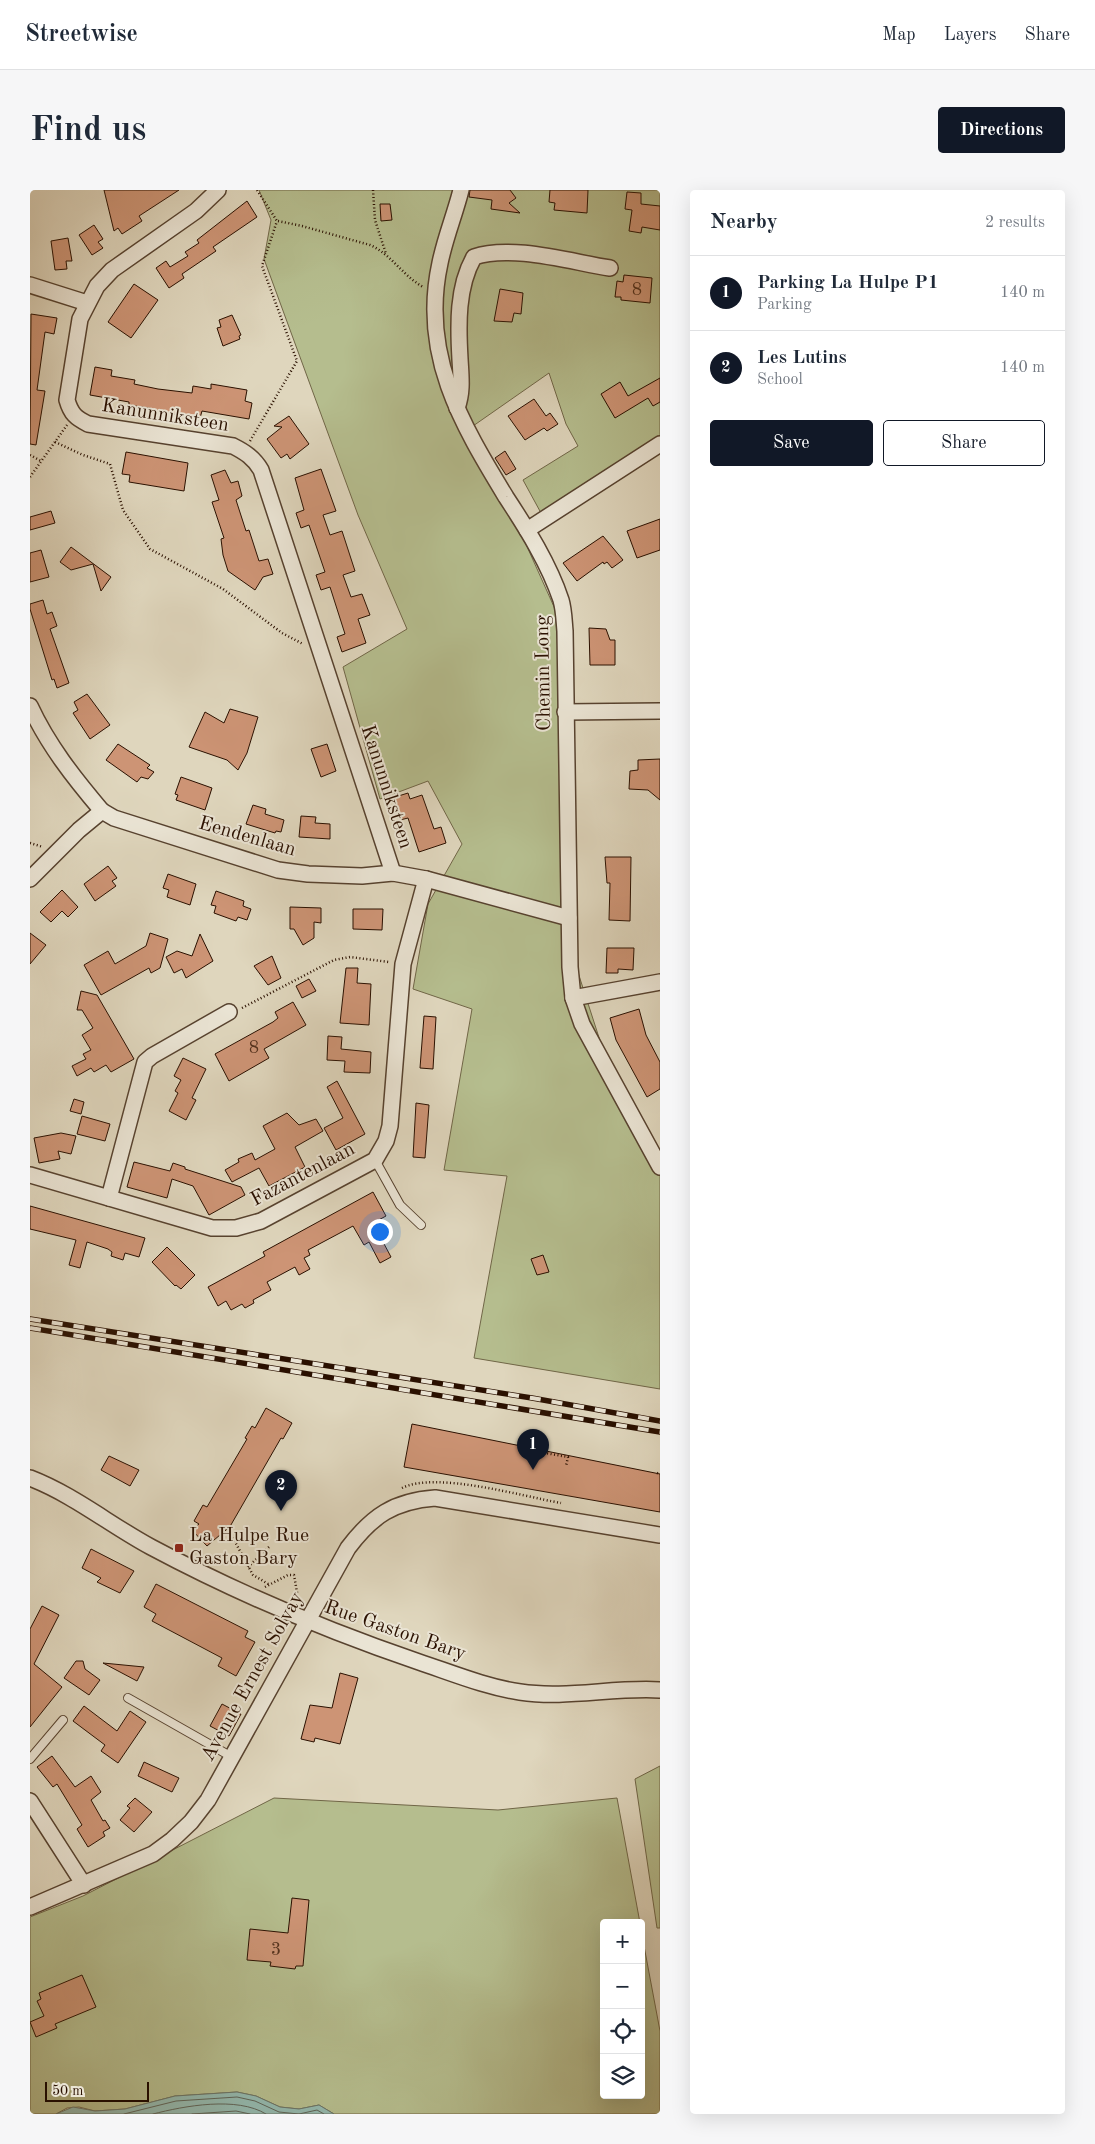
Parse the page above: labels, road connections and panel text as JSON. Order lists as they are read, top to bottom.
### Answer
{
  "streets": {
    "street": [
      "Kanunniksteen",
      "Chemin Long",
      "Eendenlaan",
      "Fazantenlaan",
      "Rue Gaston Bary",
      "Avenue Ernest Solvay"
    ]
  },
  "crossings": [
    ["Kanunniksteen", "Eendenlaan"],
    ["Chemin Long", "Eendenlaan"],
    ["Eendenlaan", "Fazantenlaan"],
    ["Rue Gaston Bary", "Avenue Ernest Solvay"]
  ],
  "places": {
    "transit": ["La Hulpe Rue Gaston Bary"]
  },
  "house_numbers": ["8", "8", "3"],
  "scale_bar": "50 m",
  "page": {
    "header": "Streetwise",
    "nav": ["Map", "Layers", "Share"],
    "buttons": [
      "Directions",
      ["Save", "Share"]
    ],
    "title": "Find us",
    "heading": ["Nearby", "2 results"],
    "list": [
      {
        "mark": "1",
        "name": "Parking La Hulpe P1",
        "note": "Parking",
        "value": "140 m"
      },
      {
        "mark": "2",
        "name": "Les Lutins",
        "note": "School",
        "value": "140 m"
      }
    ],
    "pins": ["1", "2"],
    "map_buttons": ["+", "−"],
    "scale": "50 m"
  }
}
